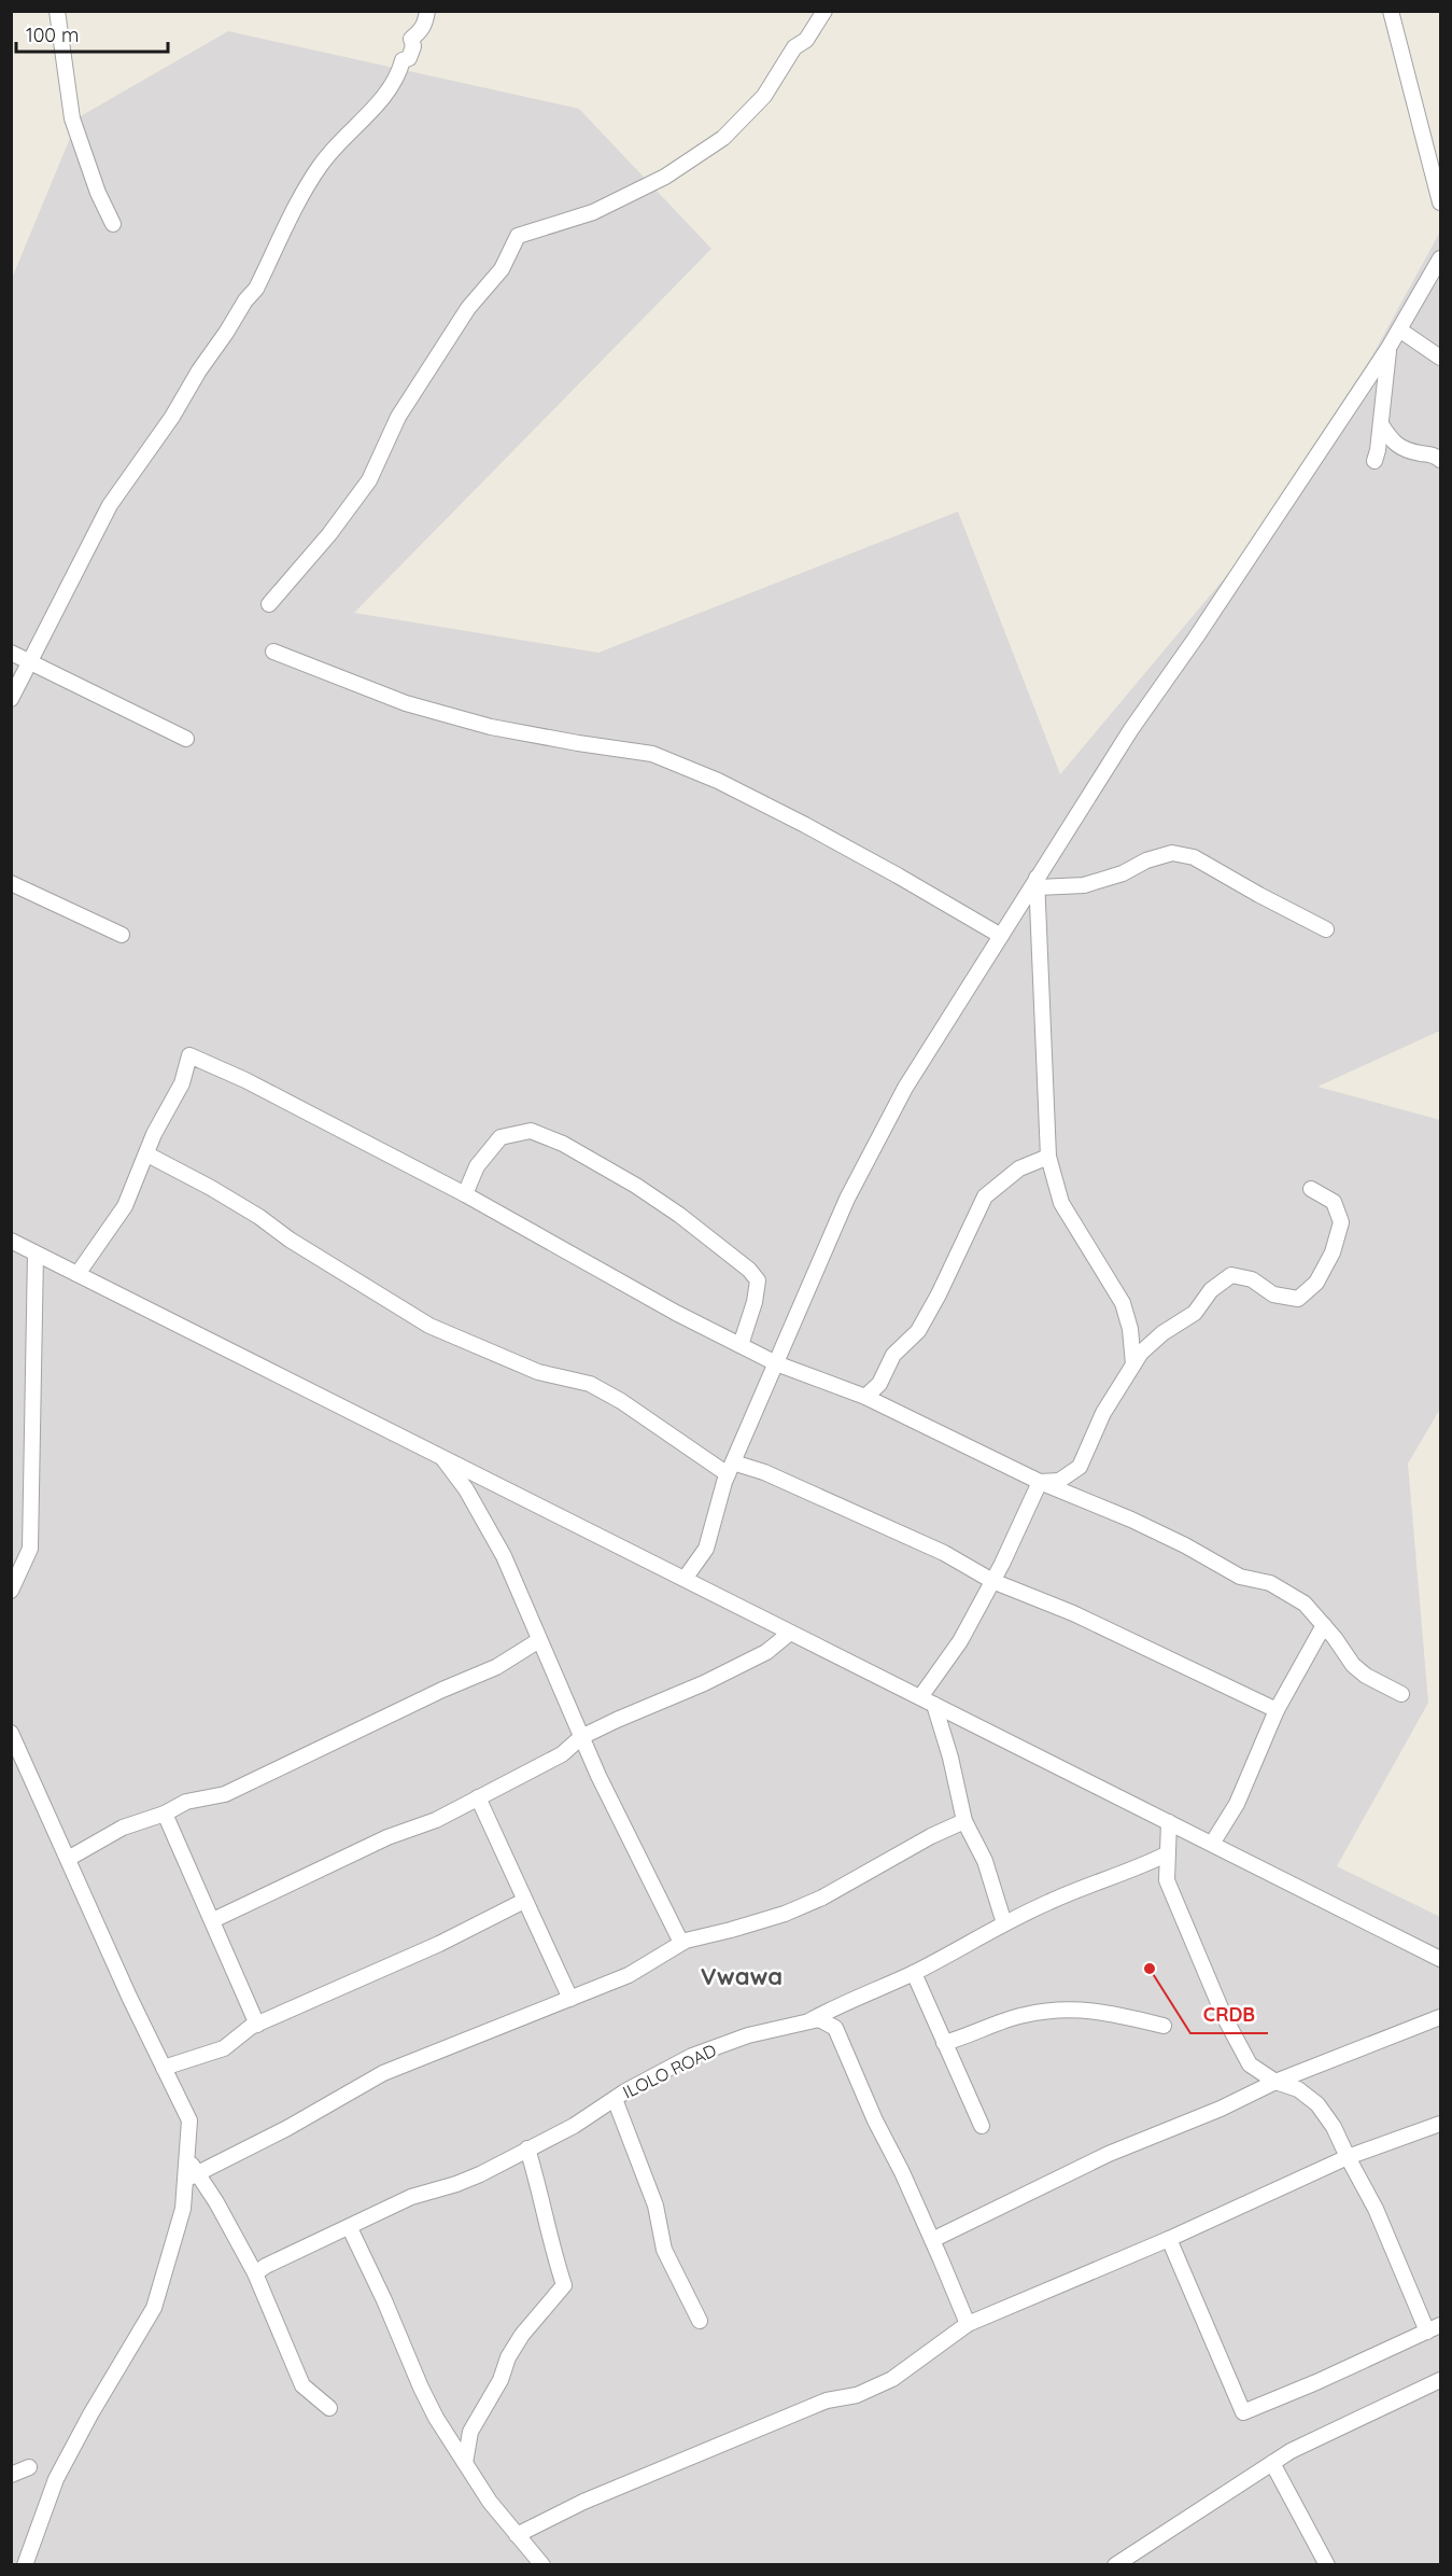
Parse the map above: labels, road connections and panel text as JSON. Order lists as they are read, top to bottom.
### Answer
{
  "streets": {
    "street": ["ILOLO ROAD"]
  },
  "districts": ["Vwawa"],
  "places": ["CRDB"],
  "scale_bar": "100 m"
}
